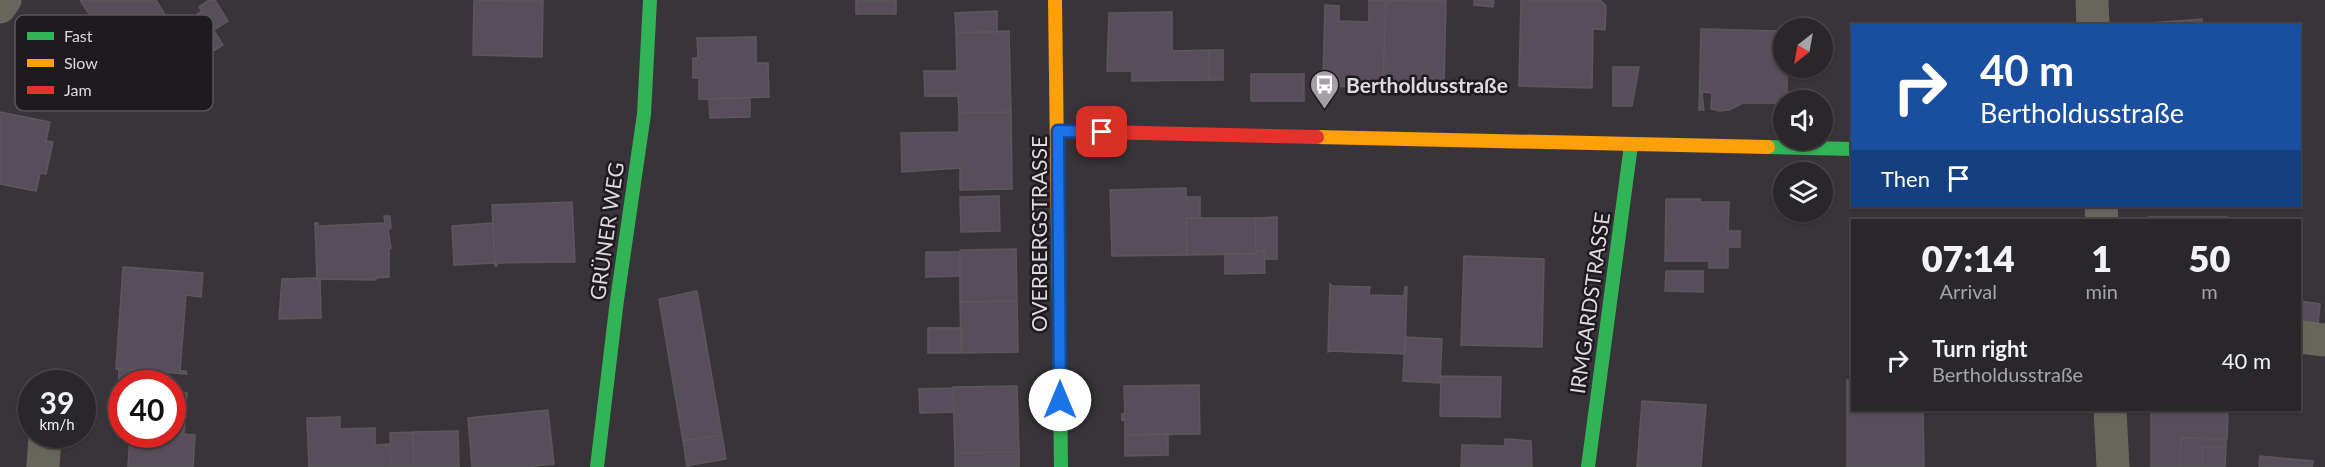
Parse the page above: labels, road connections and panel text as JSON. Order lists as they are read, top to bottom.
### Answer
{
  "streets": {
    "street": ["GRÜNER WEG", "OVERBERGSTRASSE", "IRMGARDSTRASSE"]
  },
  "places": {
    "bus stop": ["Bertholdusstraße"]
  },
  "legend": ["Fast", "Slow", "Jam"],
  "north": "bottom left",
  "page": {
    "turn": ["40 m", "Bertholdusstraße"],
    "then": "Then",
    "eta": [
      "07:14",
      "Arrival",
      "1",
      "min",
      "50",
      "m"
    ],
    "list": [
      {
        "name": "Turn right",
        "note": "Bertholdusstraße",
        "value": "40 m"
      }
    ],
    "speed": "39 km/h",
    "limit": "40"
  }
}
